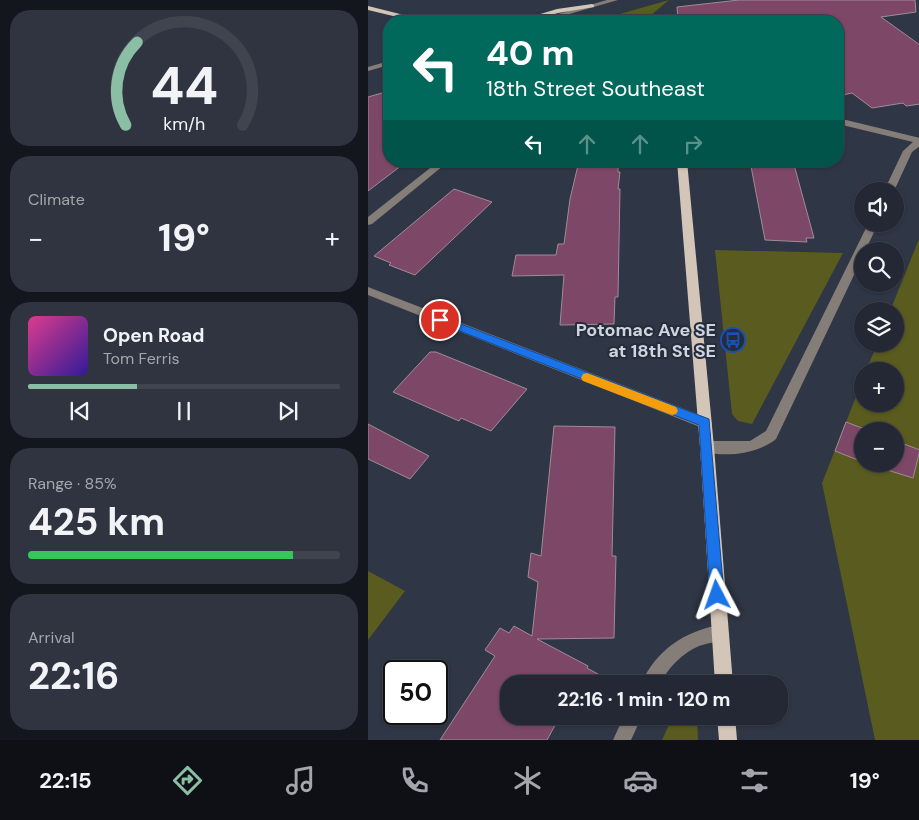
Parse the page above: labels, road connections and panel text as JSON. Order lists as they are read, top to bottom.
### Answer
{
  "places": {
    "bus stop": ["Potomac Ave SE at 18th St SE"]
  },
  "page": {
    "turn": ["40 m", "18th Street Southeast"],
    "tile": [
      "Climate",
      ["Range · 85%", "425 km"],
      ["Arrival", "22:16"]
    ],
    "map_buttons": ["+", "−"],
    "heat": ["−", "19°", "+"],
    "song": ["Open Road", "Tom Ferris"],
    "limit": "50",
    "trip": "22:16 · 1 min · 120 m",
    "tabs": ["22:15", "19°"],
    "gauge": ["44", "km/h"]
  }
}
